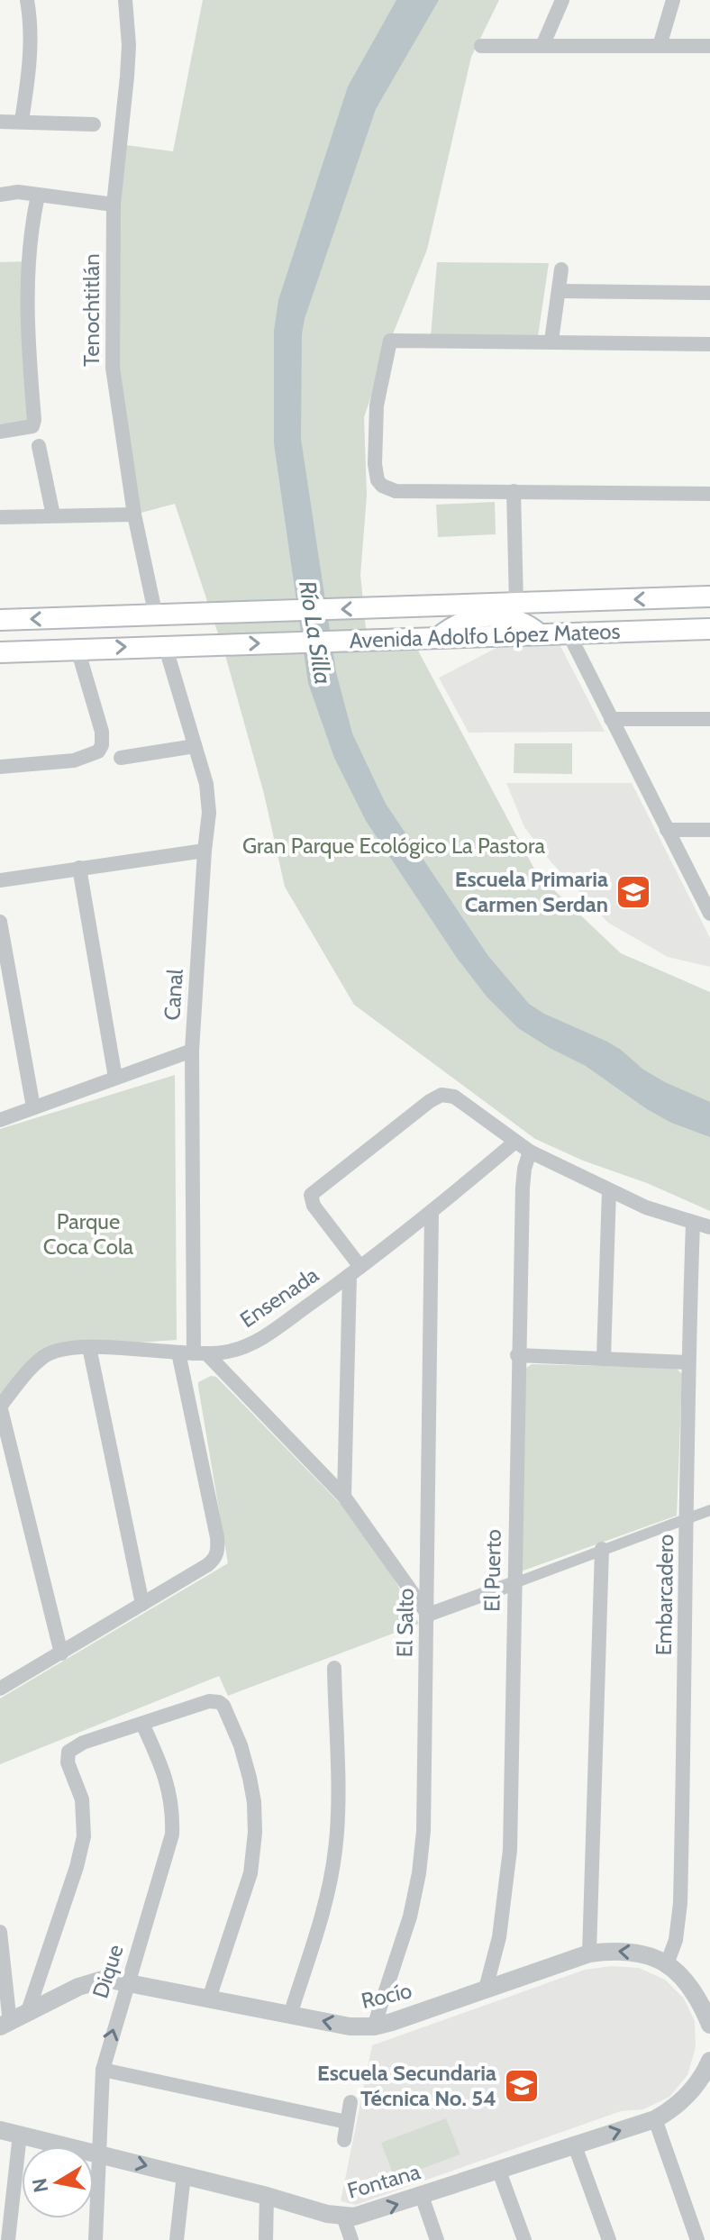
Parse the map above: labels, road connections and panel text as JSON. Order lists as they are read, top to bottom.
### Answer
{
  "streets": {
    "main road": ["Avenida Adolfo López Mateos"],
    "street": [
      "Tenochtitlán",
      "Canal",
      "Ensenada",
      "El Puerto",
      "Embarcadero",
      "El Salto",
      "Dique",
      "Rocío",
      "Fontana"
    ]
  },
  "crossings": [
    ["Tenochtitlán", "Avenida Adolfo López Mateos"],
    ["Avenida Adolfo López Mateos", "Canal"],
    ["Canal", "Ensenada"],
    ["Ensenada", "El Salto"],
    ["El Puerto", "Rocío"],
    ["Embarcadero", "Rocío"],
    ["El Salto", "Rocío"],
    ["Dique", "Rocío"],
    ["Dique", "Fontana"]
  ],
  "water": ["Río La Silla"],
  "parks": ["Gran Parque Ecológico La Pastora", "Parque Coca Cola"],
  "places": {
    "school or university": ["Escuela Primaria Carmen Serdan", "Escuela Secundaria Técnica No. 54"]
  },
  "north": "left"
}
